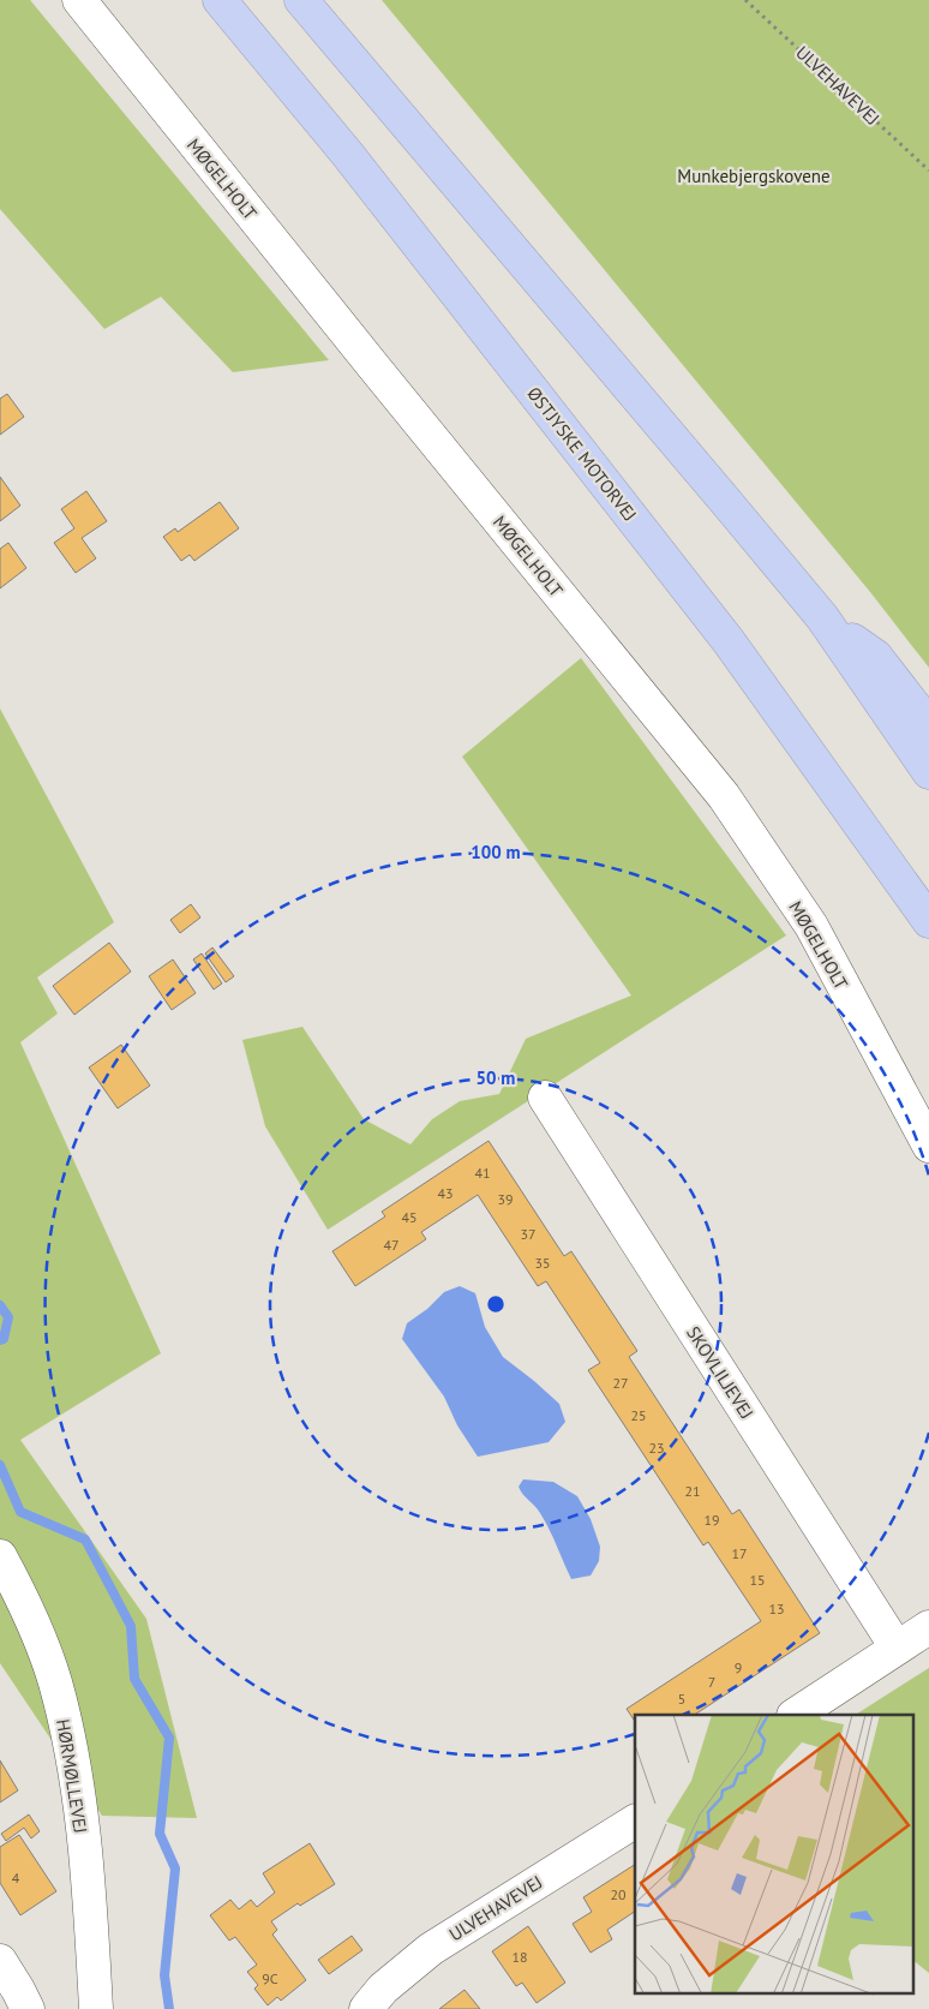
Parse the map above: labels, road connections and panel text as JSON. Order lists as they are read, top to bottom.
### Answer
{
  "streets": {
    "highway": ["ØSTJYSKE MOTORVEJ"],
    "street": [
      "ULVEHAVEVEJ",
      "MØGELHOLT",
      "SKOVLILJEVEJ",
      "HØRMØLLEVEJ"
    ]
  },
  "parks": ["Munkebjergskovene"],
  "house_numbers": [
    "41",
    "43",
    "39",
    "45",
    "37",
    "47",
    "35",
    "27",
    "25",
    "23",
    "21",
    "19",
    "17",
    "15",
    "13",
    "9",
    "7",
    "5",
    "4",
    "20",
    "18",
    "9C"
  ],
  "rings": ["100 m", "50 m"]
}
